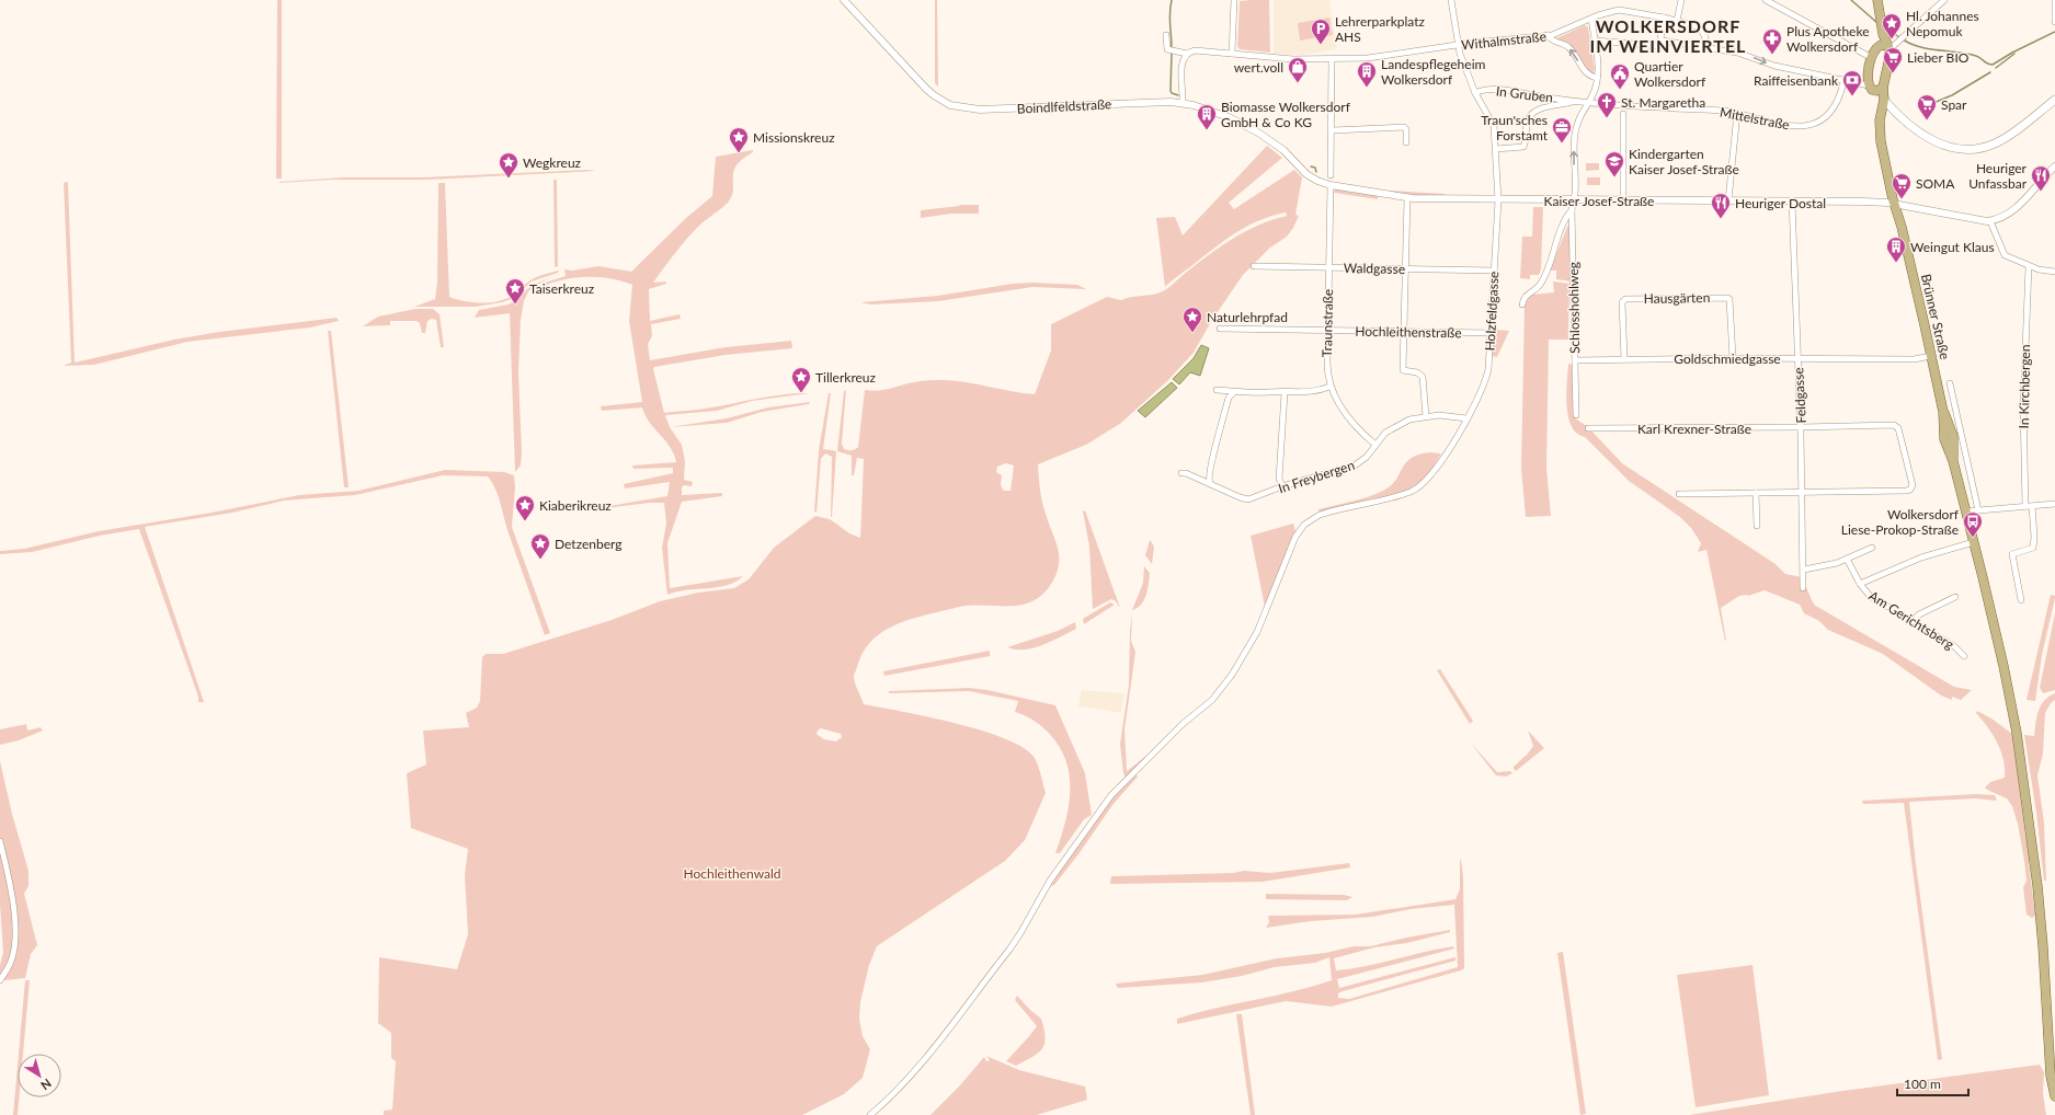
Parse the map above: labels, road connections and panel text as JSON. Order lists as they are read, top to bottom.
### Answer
{
  "streets": {
    "main road": ["Brünner Straße"],
    "street": [
      "Withalmstraße",
      "In Gruben",
      "Boindlfeldstraße",
      "Mittelstraße",
      "Kaiser Josef-Straße",
      "Waldgasse",
      "Hausgärten",
      "Schlosshohlweg",
      "Holzfeldgasse",
      "Traunstraße",
      "Hochleithenstraße",
      "Goldschmiedgasse",
      "In Kirchbergen",
      "Feldgasse",
      "Karl Krexner-Straße",
      "In Freybergen",
      "Am Gerichtsberg"
    ]
  },
  "crossings": [
    ["Withalmstraße", "Schlosshohlweg"],
    ["Withalmstraße", "Holzfeldgasse"],
    ["In Gruben", "Mittelstraße"],
    ["In Gruben", "Holzfeldgasse"],
    ["Boindlfeldstraße", "Kaiser Josef-Straße"],
    ["Mittelstraße", "Schlosshohlweg"],
    ["Kaiser Josef-Straße", "Schlosshohlweg"],
    ["Kaiser Josef-Straße", "Holzfeldgasse"],
    ["Kaiser Josef-Straße", "Brünner Straße"],
    ["Kaiser Josef-Straße", "Traunstraße"],
    ["Kaiser Josef-Straße", "Feldgasse"],
    ["Waldgasse", "Holzfeldgasse"],
    ["Waldgasse", "Traunstraße"],
    ["Hausgärten", "Goldschmiedgasse"],
    ["Schlosshohlweg", "Goldschmiedgasse"],
    ["Holzfeldgasse", "Hochleithenstraße"],
    ["Holzfeldgasse", "In Freybergen"],
    ["Brünner Straße", "Goldschmiedgasse"],
    ["Traunstraße", "Hochleithenstraße"],
    ["Traunstraße", "In Freybergen"],
    ["Goldschmiedgasse", "Feldgasse"],
    ["Feldgasse", "Karl Krexner-Straße"]
  ],
  "districts": ["WOLKERSDORF IM WEINVIERTEL"],
  "parks": ["Hochleithenwald"],
  "places": {
    "place": [
      "Hl. Johannes Nepomuk",
      "Missionskreuz",
      "Wegkreuz",
      "Taiserkreuz",
      "Naturlehrpfad",
      "Tillerkreuz",
      "Kiaberikreuz",
      "Detzenberg"
    ],
    "parking": ["Lehrerparkplatz AHS"],
    "pharmacy": ["Plus Apotheke Wolkersdorf"],
    "supermarket": ["Lieber BIO", "Spar", "SOMA"],
    "shop": ["wert.voll"],
    "building": ["Landespflegeheim Wolkersdorf", "Biomasse Wolkersdorf GmbH & Co KG", "Weingut Klaus"],
    "public building": ["Quartier Wolkersdorf"],
    "bank": ["Raiffeisenbank"],
    "church": ["St. Margaretha"],
    "office": ["Traun'sches Forstamt"],
    "school or university": ["Kindergarten Kaiser Josef-Straße"],
    "restaurant": ["Heuriger Unfassbar", "Heuriger Dostal"],
    "bus stop": ["Wolkersdorf Liese-Prokop-Straße"]
  },
  "scale_bar": "100 m",
  "north": "bottom right"
}
